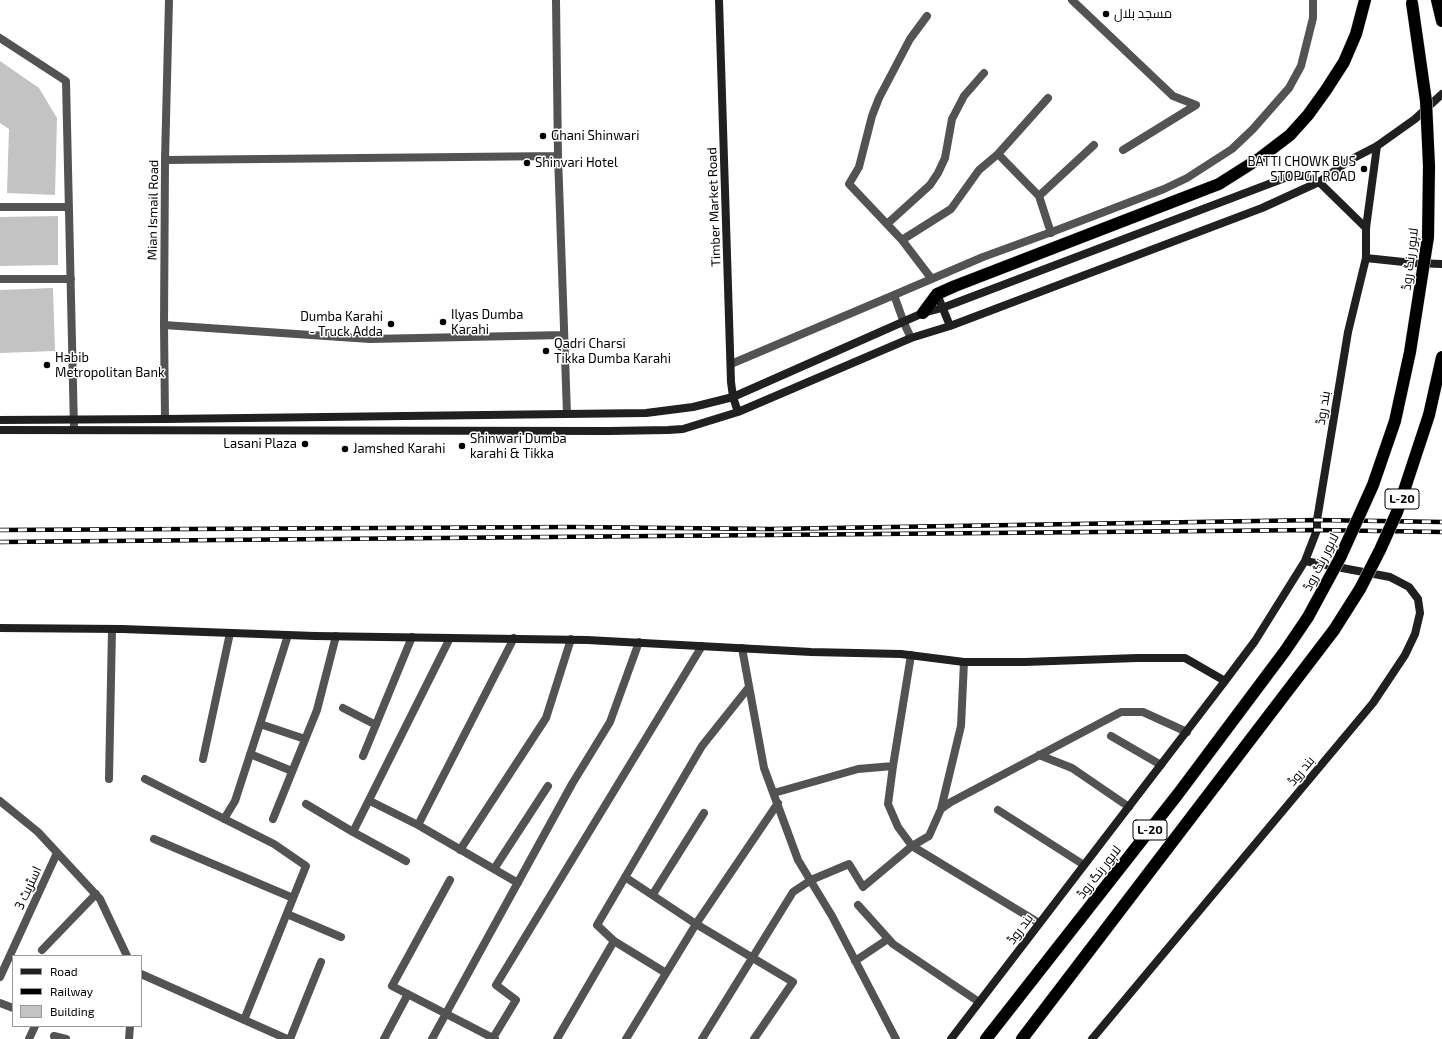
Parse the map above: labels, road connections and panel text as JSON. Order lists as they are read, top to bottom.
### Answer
{
  "streets": {
    "highway": ["لاہور رنگ روڈ", "L-20"],
    "main road": ["Timber Market Road", "بند روڈ"],
    "street": ["Mian Ismail Road", "اسٹریٹ 3"]
  },
  "places": [
    "مسجد بلال",
    "Ghani Shinwari",
    "Shinvari Hotel",
    "BATTI CHOWK BUS STOP GT ROAD",
    "Ilyas Dumba Karahi",
    "Dumba Karahi - Truck Adda",
    "Qadri Charsi Tikka Dumba Karahi",
    "Habib Metropolitan Bank",
    "Lasani Plaza",
    "Shinwari Dumba karahi & Tikka",
    "Jamshed Karahi"
  ],
  "legend": ["Road", "Railway", "Building"]
}
